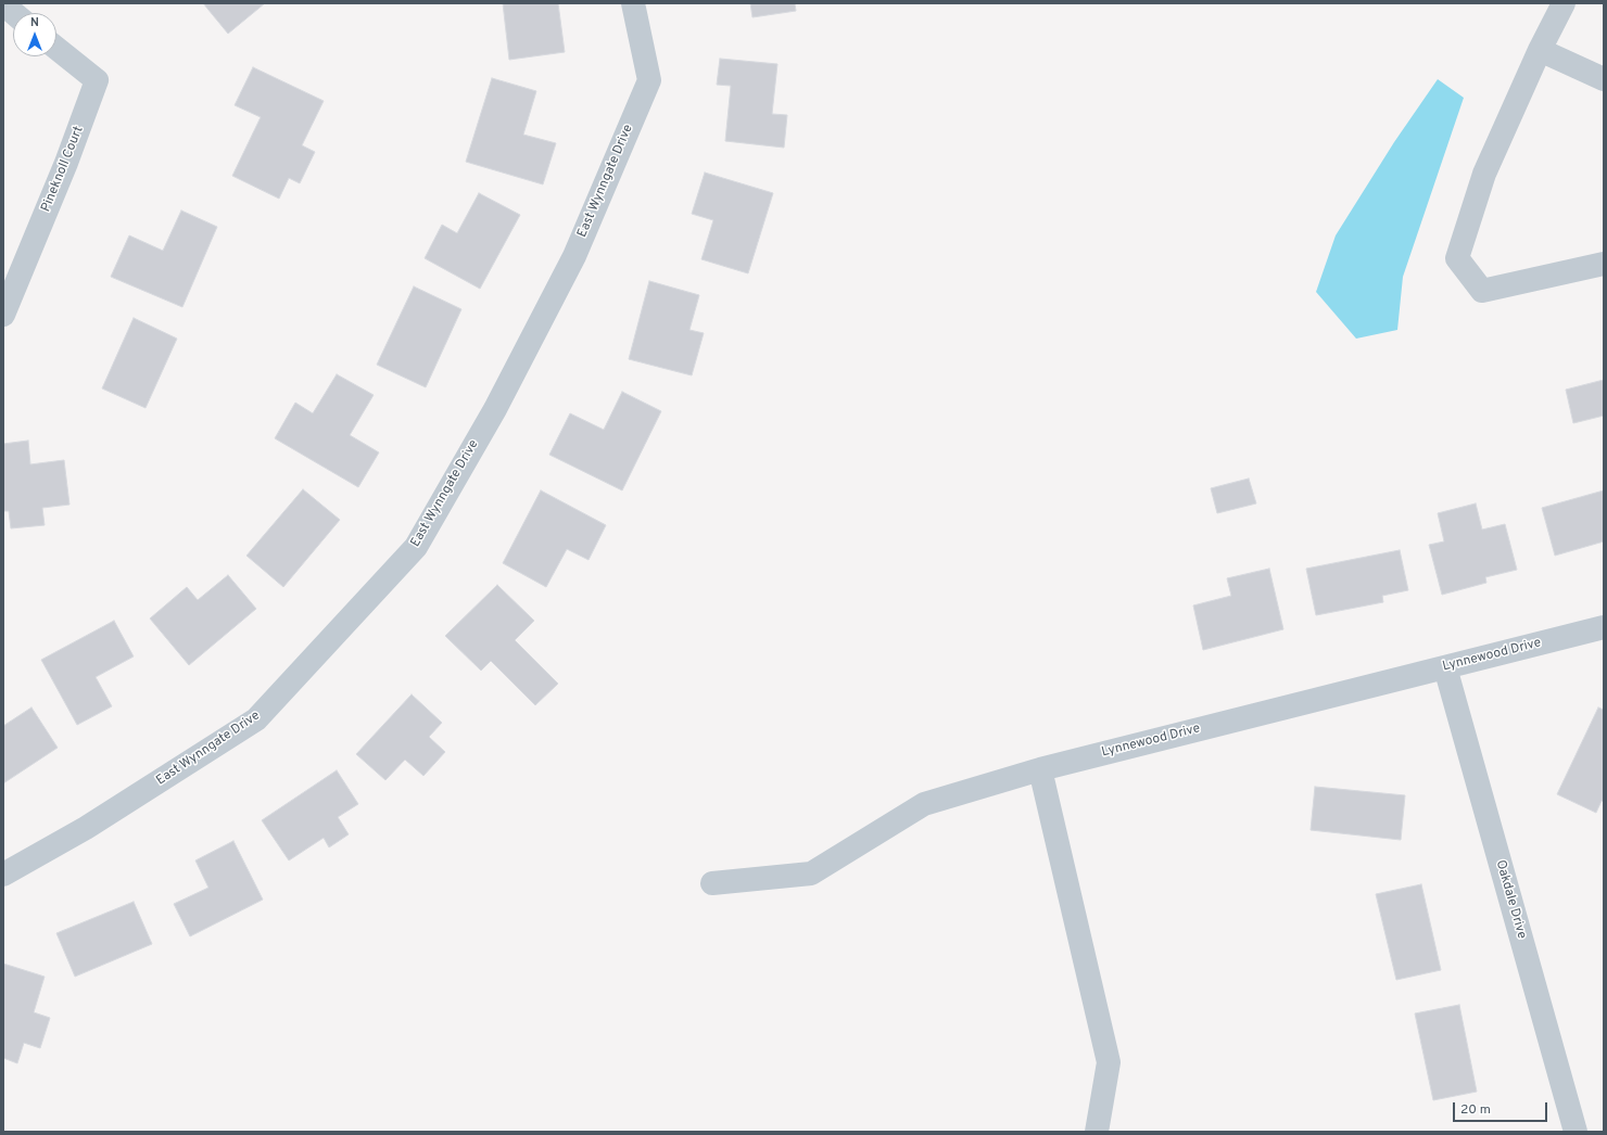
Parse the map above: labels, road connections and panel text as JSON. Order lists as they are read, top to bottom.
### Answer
{
  "streets": {
    "street": [
      "Pineknoll Court",
      "East Wynngate Drive",
      "Lynnewood Drive",
      "Oakdale Drive"
    ]
  },
  "crossings": [
    ["Lynnewood Drive", "Oakdale Drive"]
  ],
  "scale_bar": "20 m",
  "north": "top"
}
